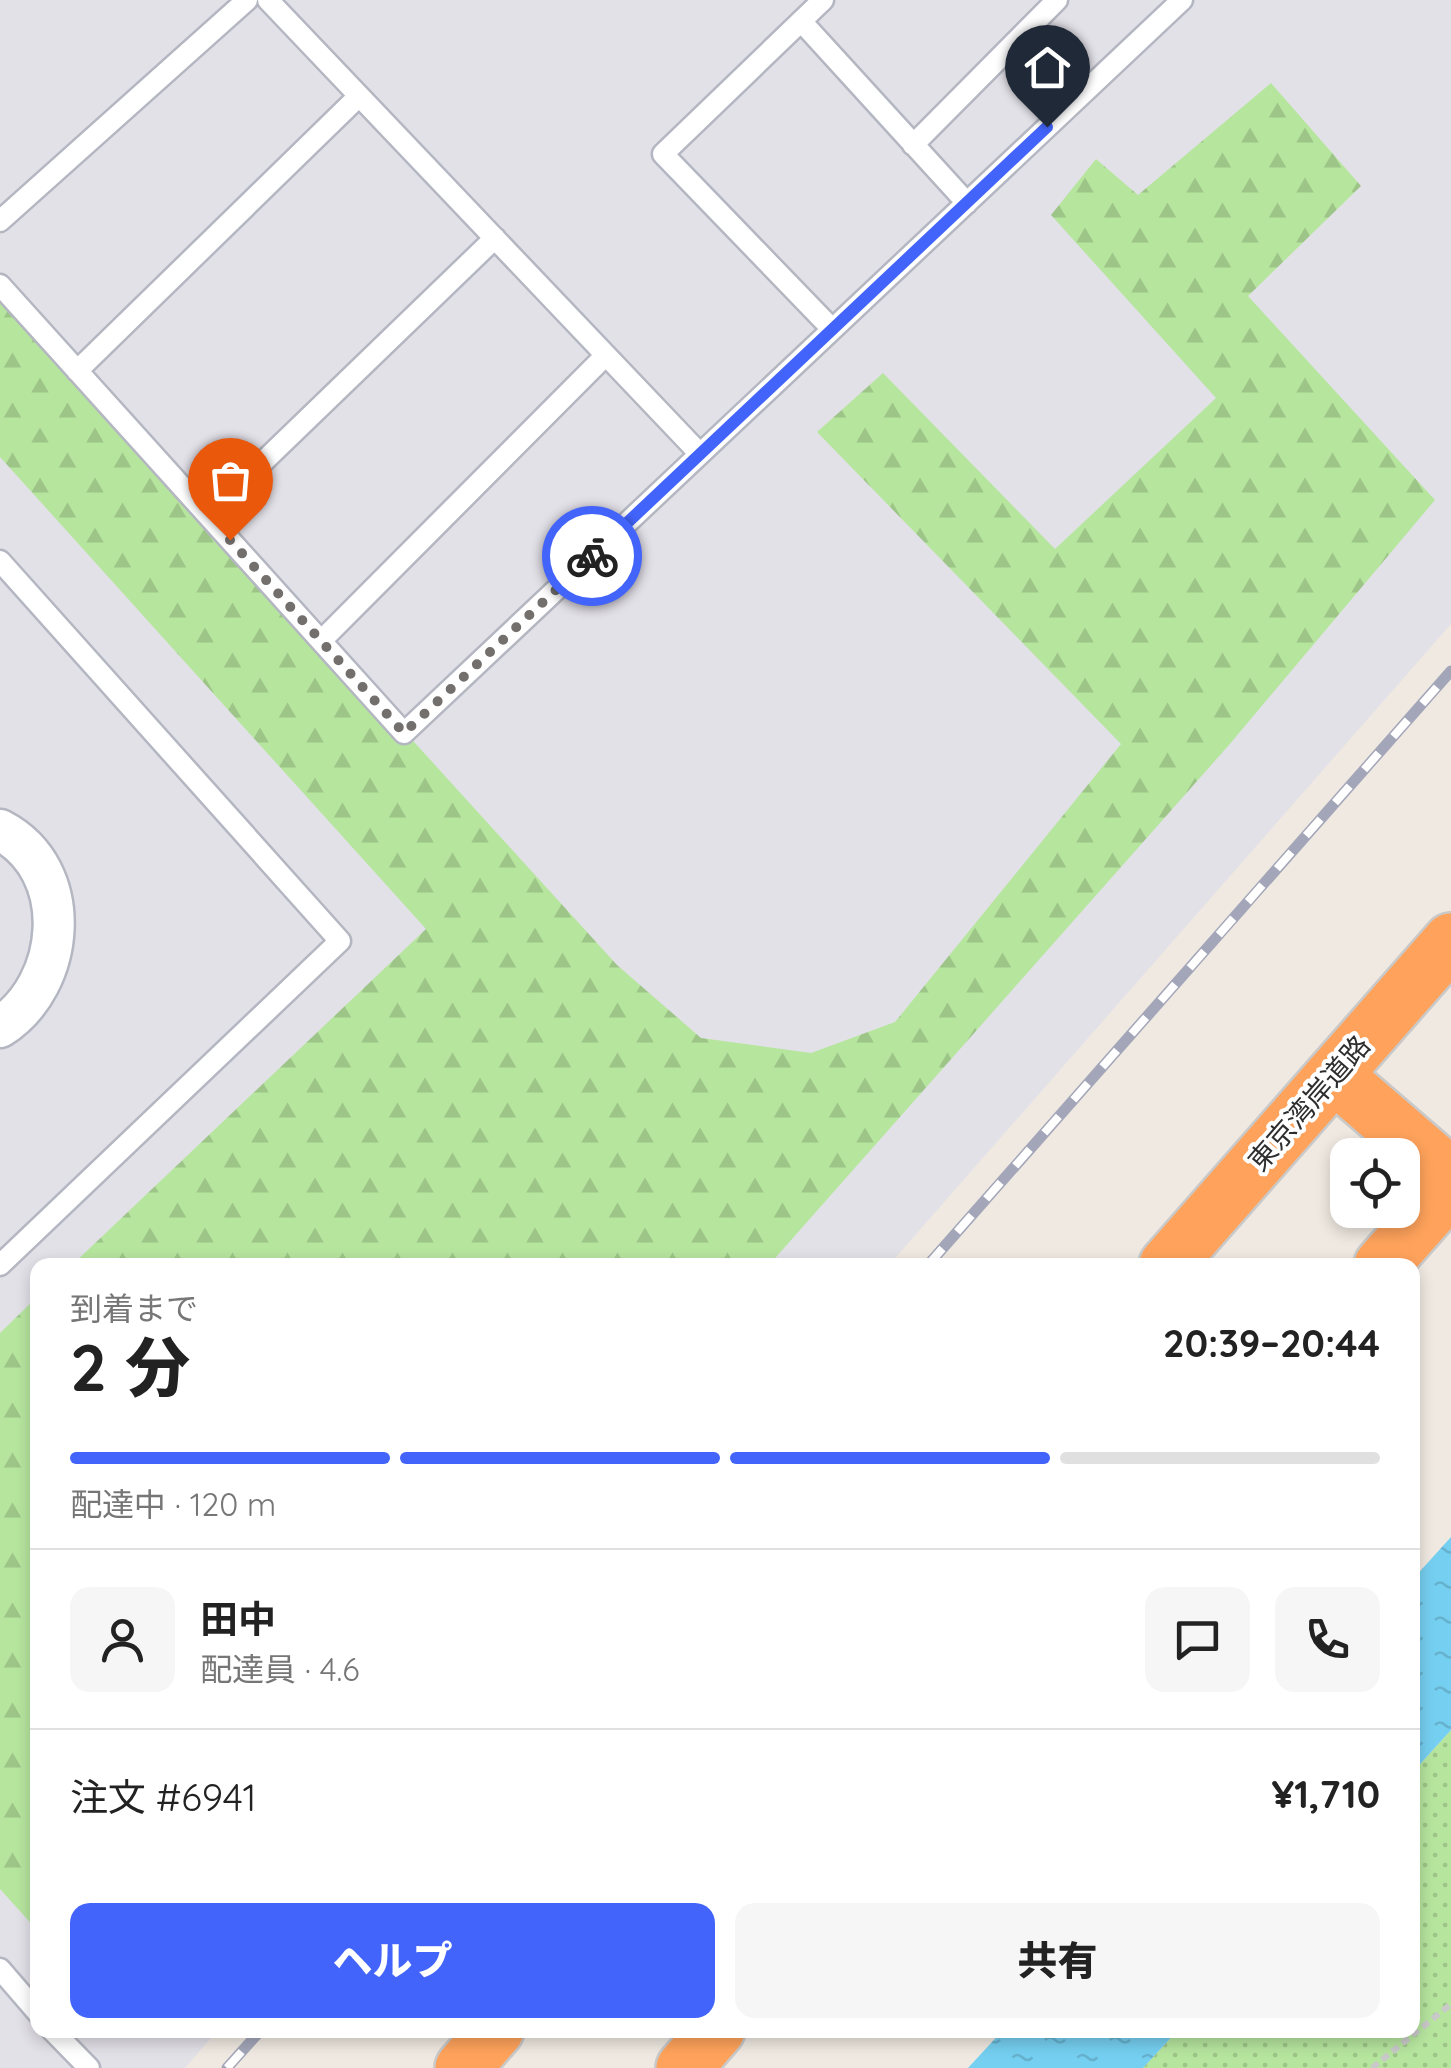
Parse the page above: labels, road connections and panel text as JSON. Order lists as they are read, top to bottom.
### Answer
{
  "streets": {
    "highway": ["東京湾岸道路"]
  },
  "page": {
    "heading": ["2 分", "到着まで", "20:39–20:44"],
    "panel": [
      "田中",
      "配達員 · 4.6",
      "注文 #6941",
      "¥1,710"
    ],
    "bar": "配達中 · 120 m",
    "buttons": ["ヘルプ", "共有"]
  }
}
